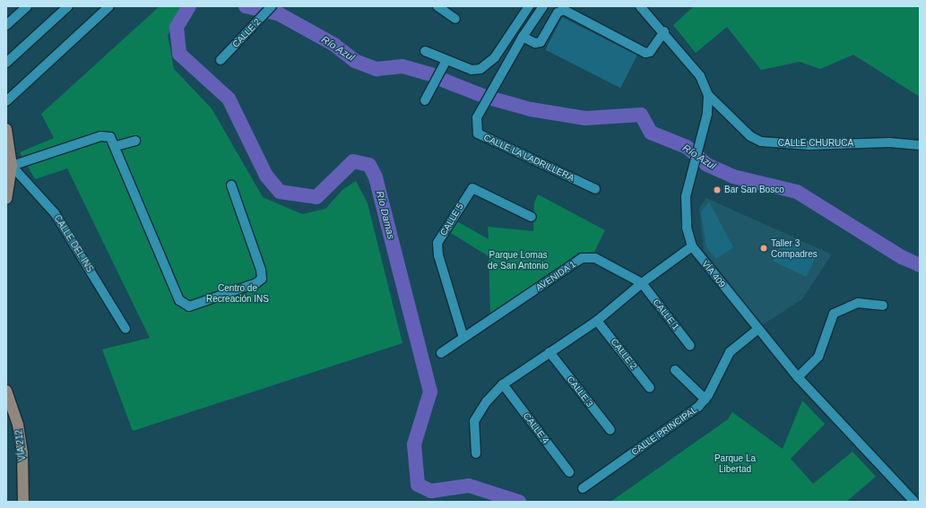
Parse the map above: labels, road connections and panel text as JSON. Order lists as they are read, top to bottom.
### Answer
{
  "streets": {
    "main road": ["VÍA 212"],
    "street": [
      "CALLE 2",
      "CALLE CHURUCA",
      "CALLE LA LADRILLERA",
      "CALLE 5",
      "CALLE DEL INS",
      "VÍA 409",
      "AVENIDA 1",
      "CALLE 1",
      "CALLE 3",
      "CALLE 4",
      "CALLE PRINCIPAL"
    ]
  },
  "crossings": [
    ["CALLE CHURUCA", "VÍA 409"],
    ["CALLE 5", "AVENIDA 1"],
    ["VÍA 409", "CALLE PRINCIPAL"],
    ["AVENIDA 1", "CALLE 1"]
  ],
  "water": ["Río Azul", "Río Damas"],
  "parks": ["Parque Lomas de San Antonio", "Centro de Recreación INS", "Parque La Libertad"],
  "places": ["Bar San Bosco", "Taller 3 Compadres"]
}
